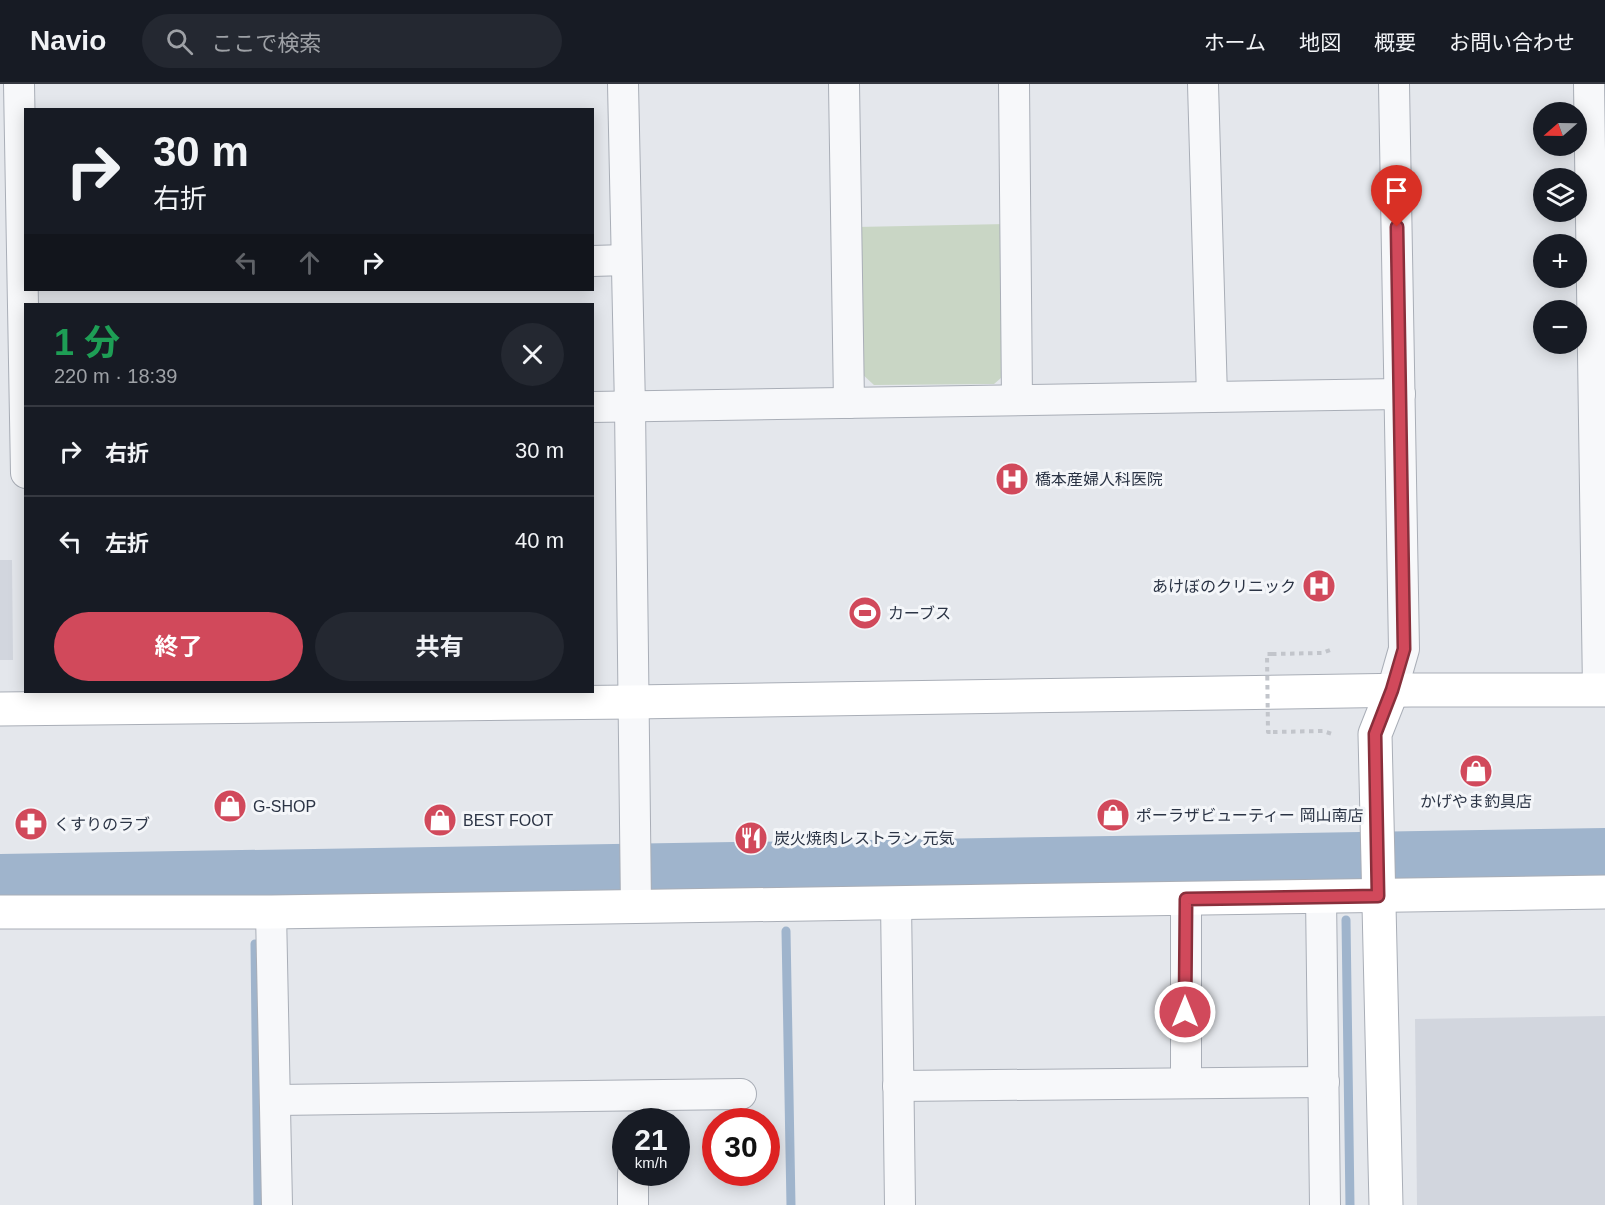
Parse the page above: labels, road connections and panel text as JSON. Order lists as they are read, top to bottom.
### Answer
{
  "places": {
    "hospital": ["橋本産婦人科医院", "あけぼのクリニック"],
    "sports": ["カーブス"],
    "shop": [
      "かげやま釣具店",
      "G-SHOP",
      "ポーラザビューティー 岡山南店",
      "BEST FOOT"
    ],
    "pharmacy": ["くすりのラブ"],
    "restaurant": ["炭火焼肉レストラン 元気"]
  },
  "north": "left",
  "page": {
    "header": "Navio",
    "search": "ここで検索",
    "nav": [
      "ホーム",
      "地図",
      "概要",
      "お問い合わせ"
    ],
    "map_buttons": ["+", "−"],
    "turn": ["30 m", "右折"],
    "heading": ["1 分", "220 m · 18:39"],
    "list": [
      {
        "name": "右折",
        "value": "30 m"
      },
      {
        "name": "左折",
        "value": "40 m"
      }
    ],
    "buttons": ["終了", "共有"],
    "speed": "21 km/h",
    "limit": "30"
  }
}
